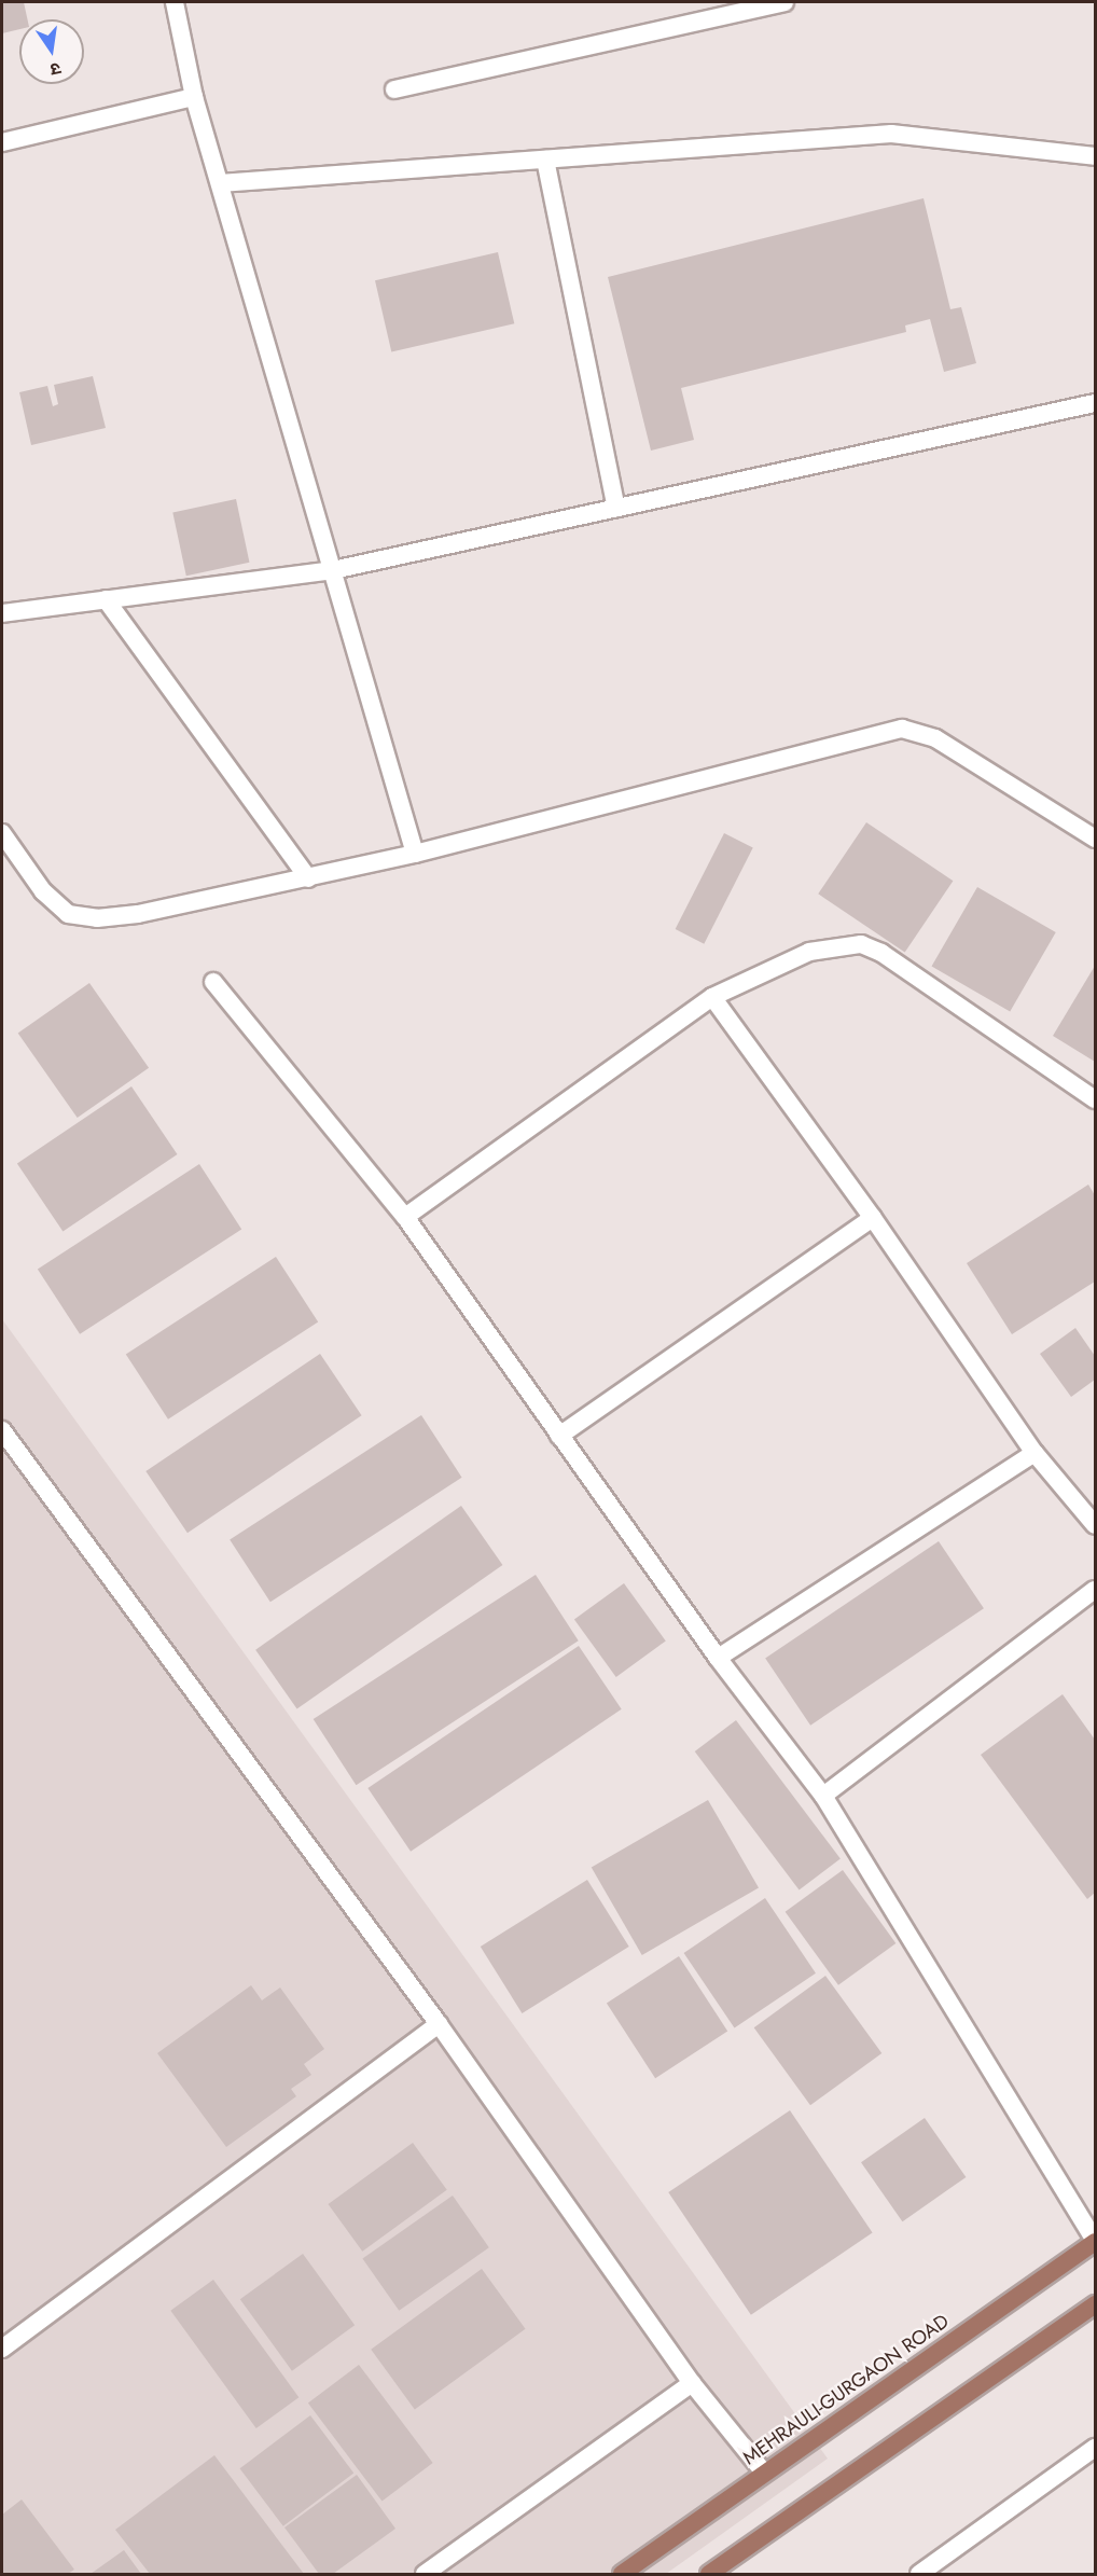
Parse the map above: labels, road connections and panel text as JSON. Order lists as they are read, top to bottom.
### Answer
{
  "streets": {
    "main road": ["MEHRAULI-GURGAON ROAD"]
  },
  "north": "bottom"
}
